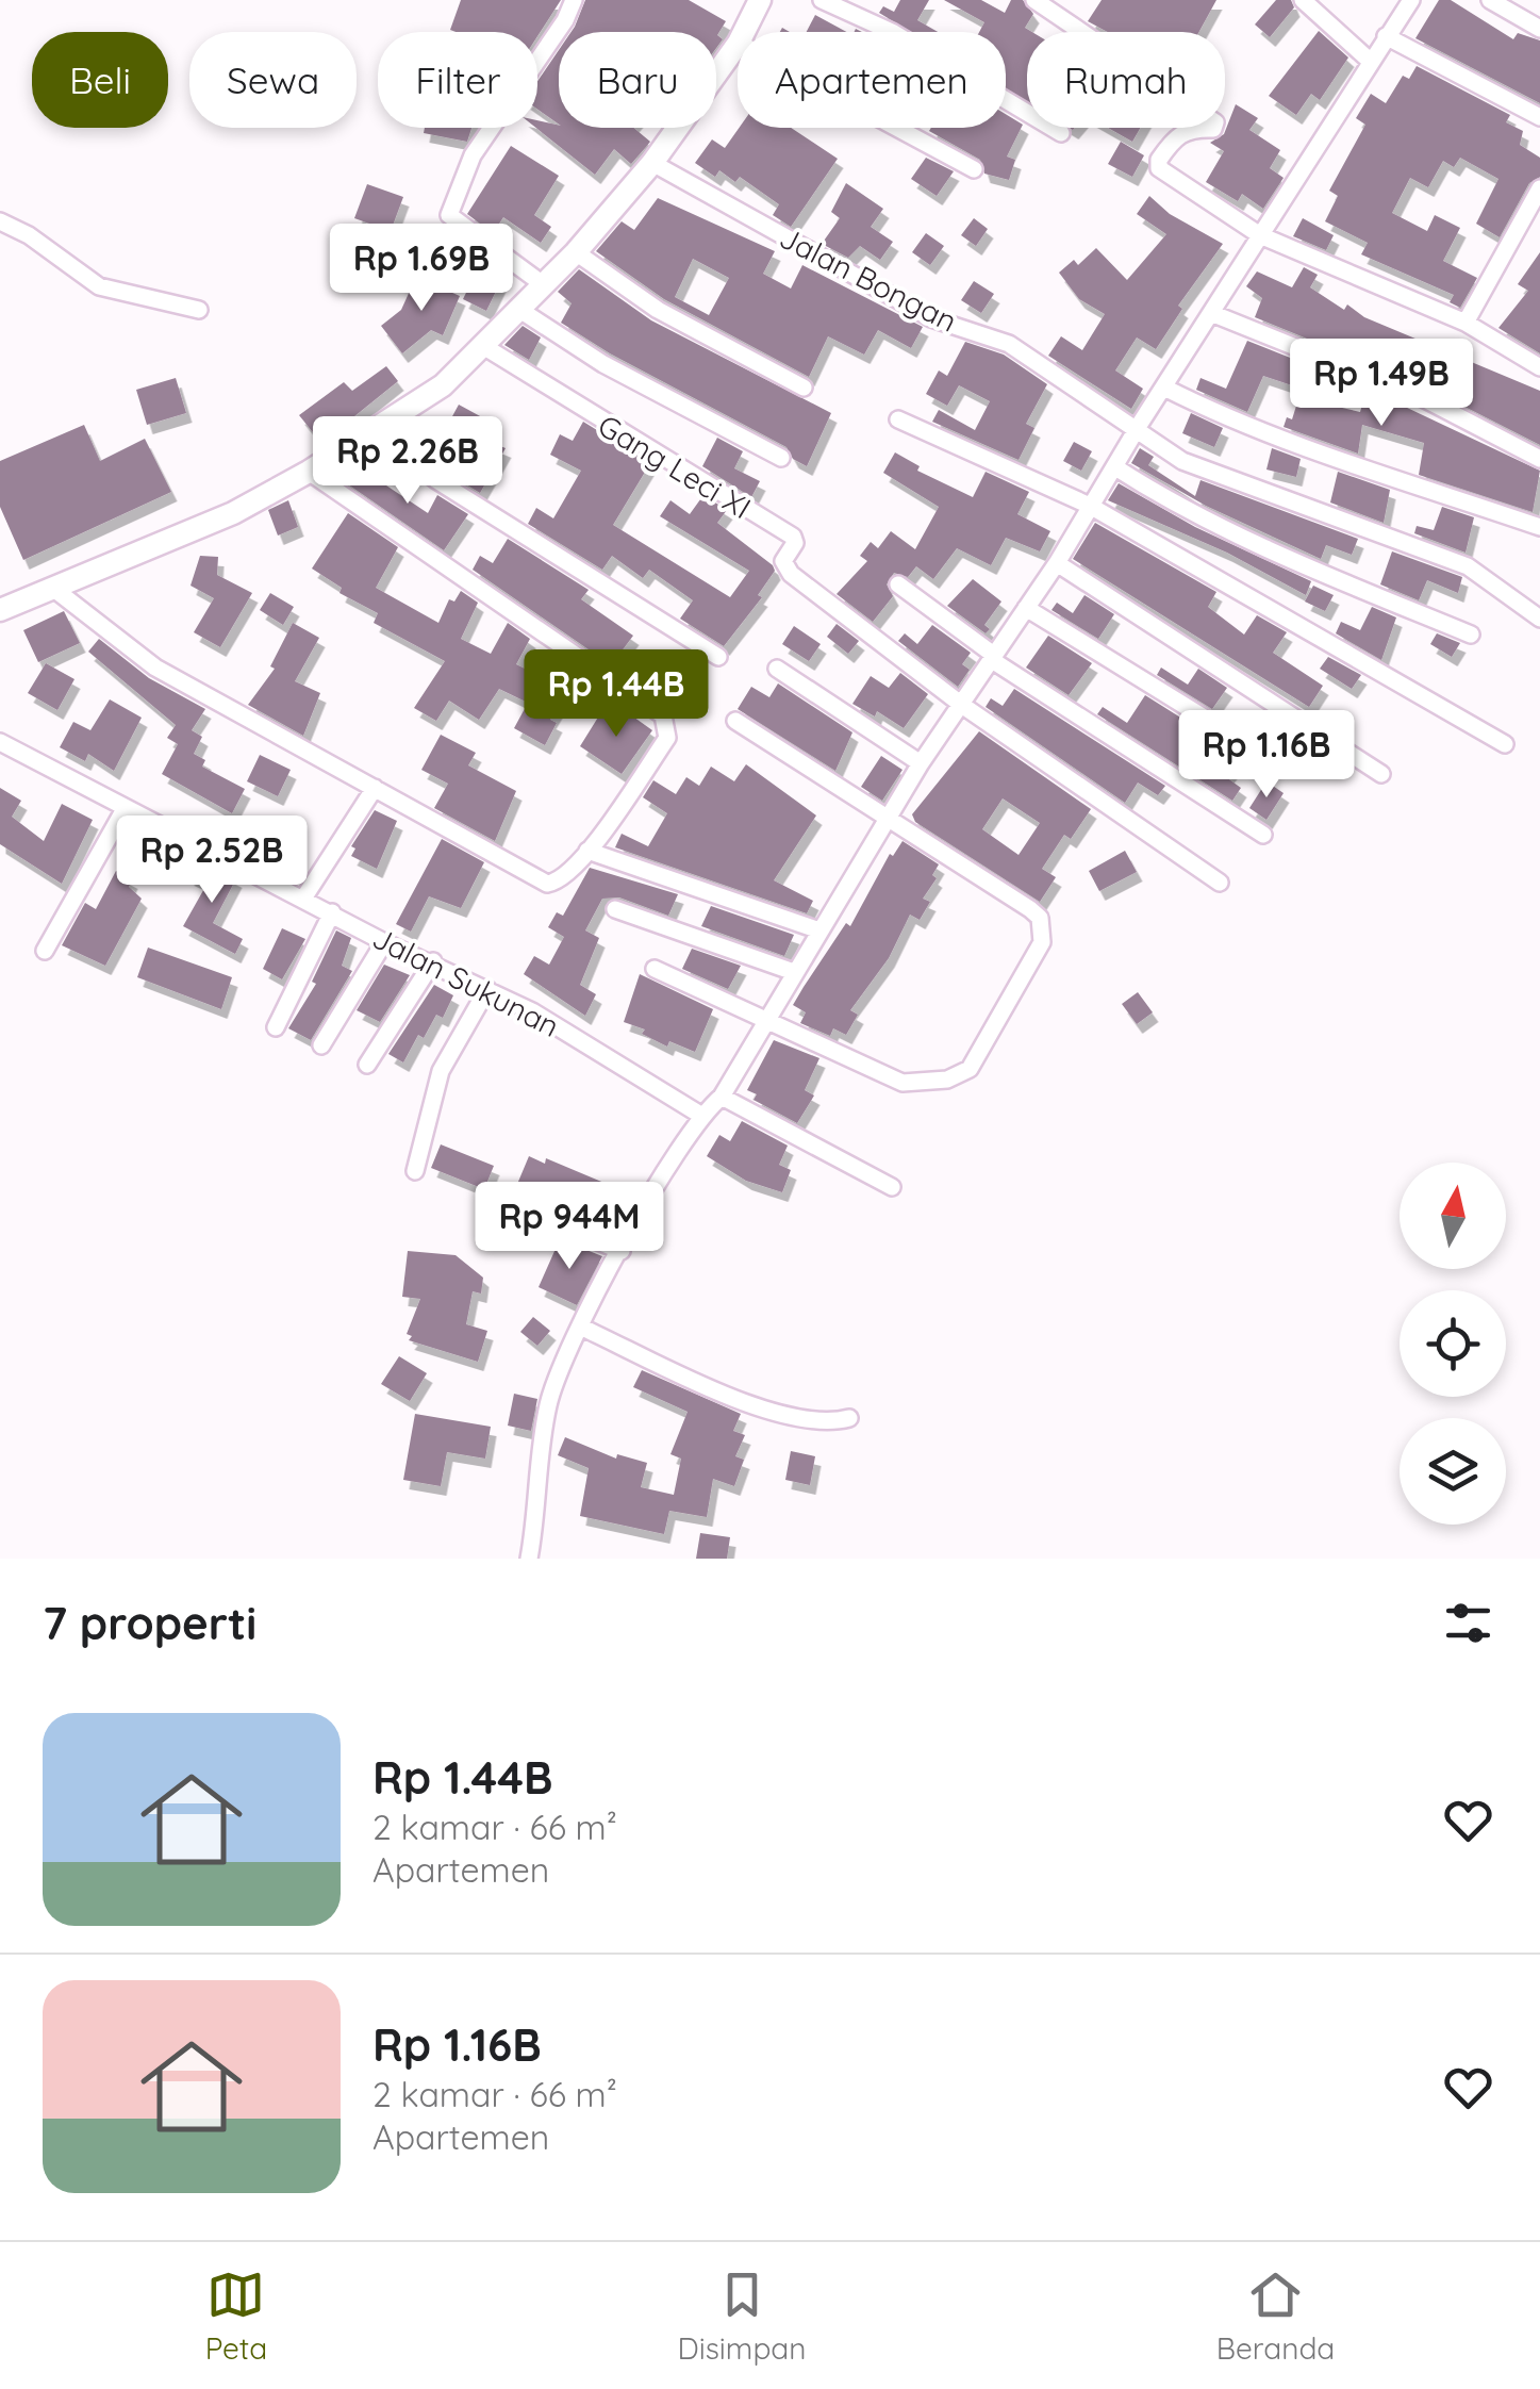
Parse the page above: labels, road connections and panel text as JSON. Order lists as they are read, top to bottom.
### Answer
{
  "streets": {
    "street": ["Jalan Bongan", "Gang Leci XI", "Jalan Sukunan"]
  },
  "north": "top",
  "page": {
    "chip": [
      "Beli",
      "Sewa",
      "Filter",
      "Baru",
      "Apartemen",
      "Rumah"
    ],
    "price": [
      "Rp 1.69B",
      "Rp 1.49B",
      "Rp 2.26B",
      "Rp 1.44B",
      "Rp 1.16B",
      "Rp 2.52B",
      "Rp 944M"
    ],
    "heading": "7 properti",
    "list": [
      {
        "name": "Rp 1.44B",
        "note": "2 kamar · 66 m² · Apartemen"
      },
      {
        "name": "Rp 1.16B",
        "note": "2 kamar · 66 m² · Apartemen"
      }
    ],
    "tabs": ["Peta", "Disimpan", "Beranda"]
  }
}
